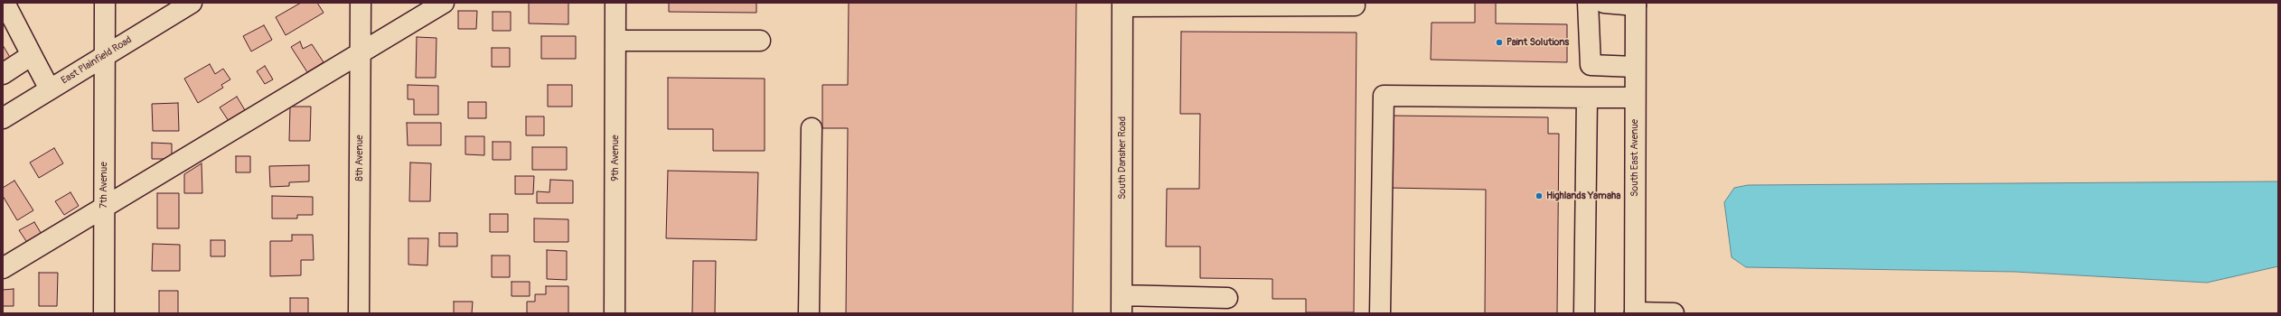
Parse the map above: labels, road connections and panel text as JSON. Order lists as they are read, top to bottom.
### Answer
{
  "streets": {
    "street": [
      "East Plainfield Road",
      "8th Avenue",
      "9th Avenue",
      "South Dansher Road",
      "South East Avenue",
      "7th Avenue"
    ]
  },
  "crossings": [
    ["East Plainfield Road", "7th Avenue"]
  ],
  "places": ["Paint Solutions", "Highlands Yamaha"]
}
